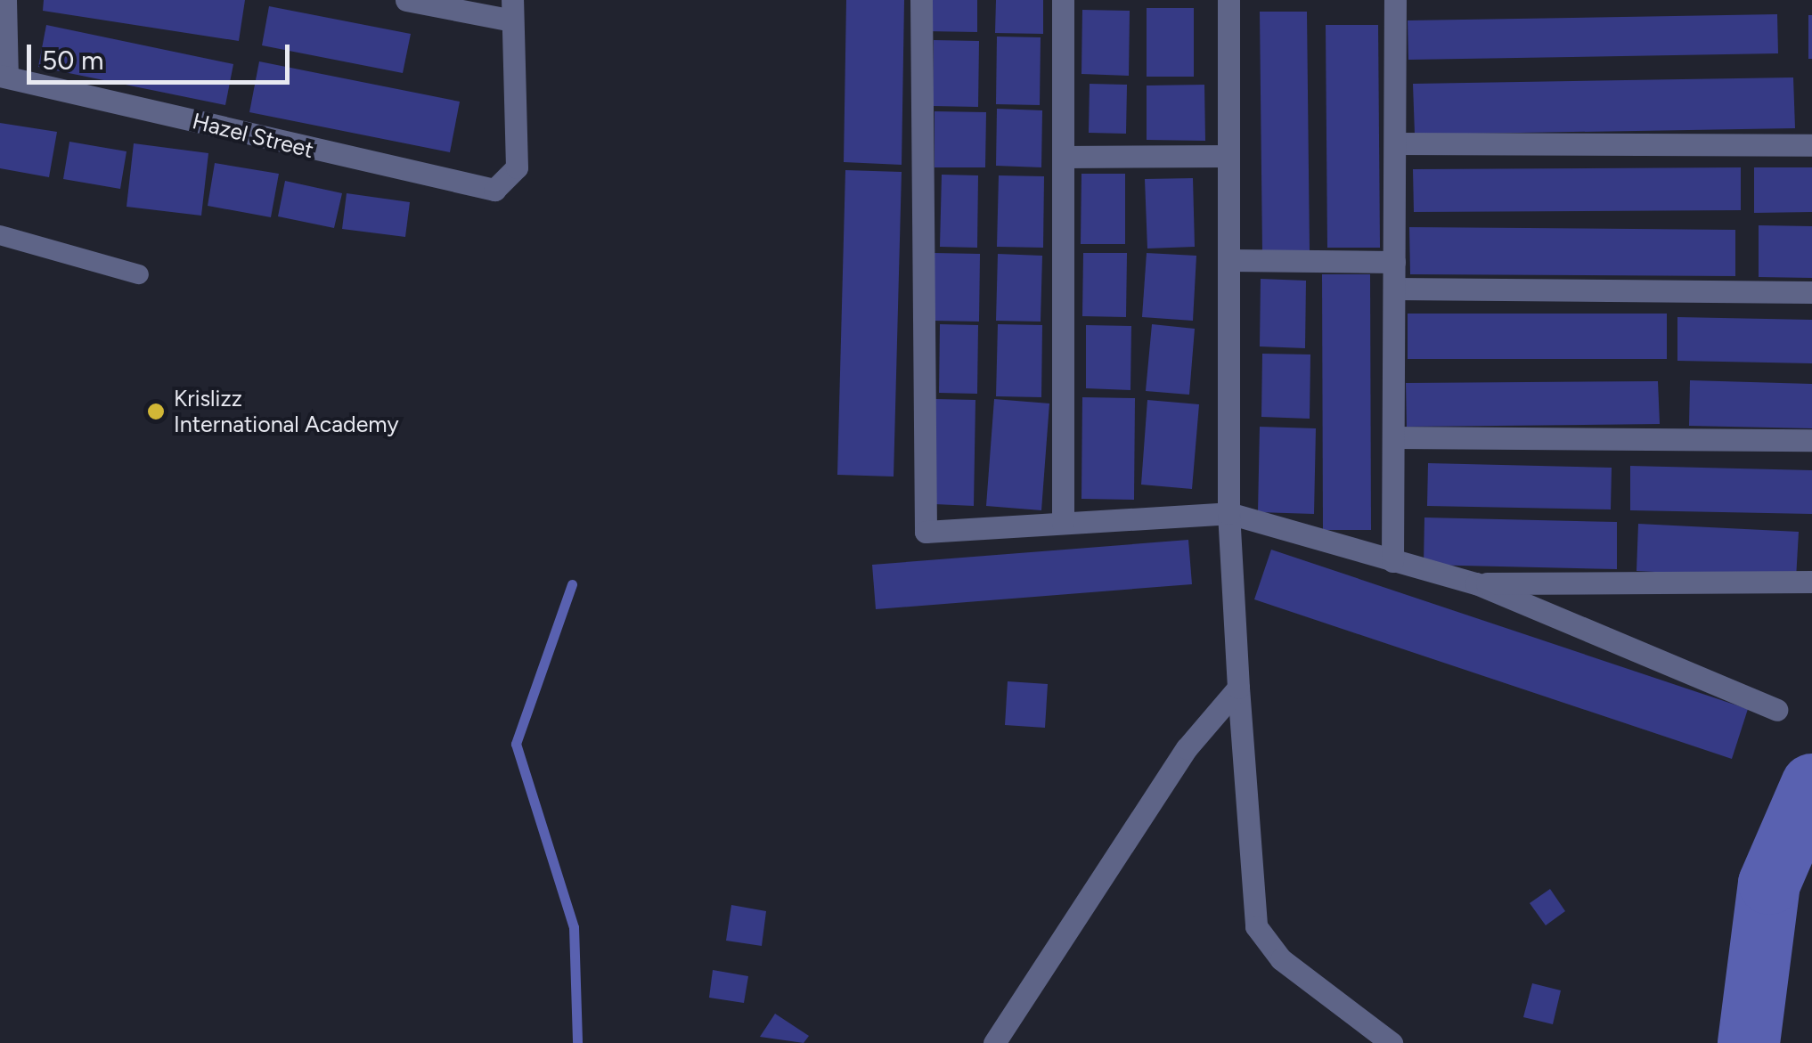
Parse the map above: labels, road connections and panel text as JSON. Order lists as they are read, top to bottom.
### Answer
{
  "streets": {
    "street": ["Hazel Street"]
  },
  "places": ["Krislizz International Academy"],
  "scale_bar": "50 m"
}
